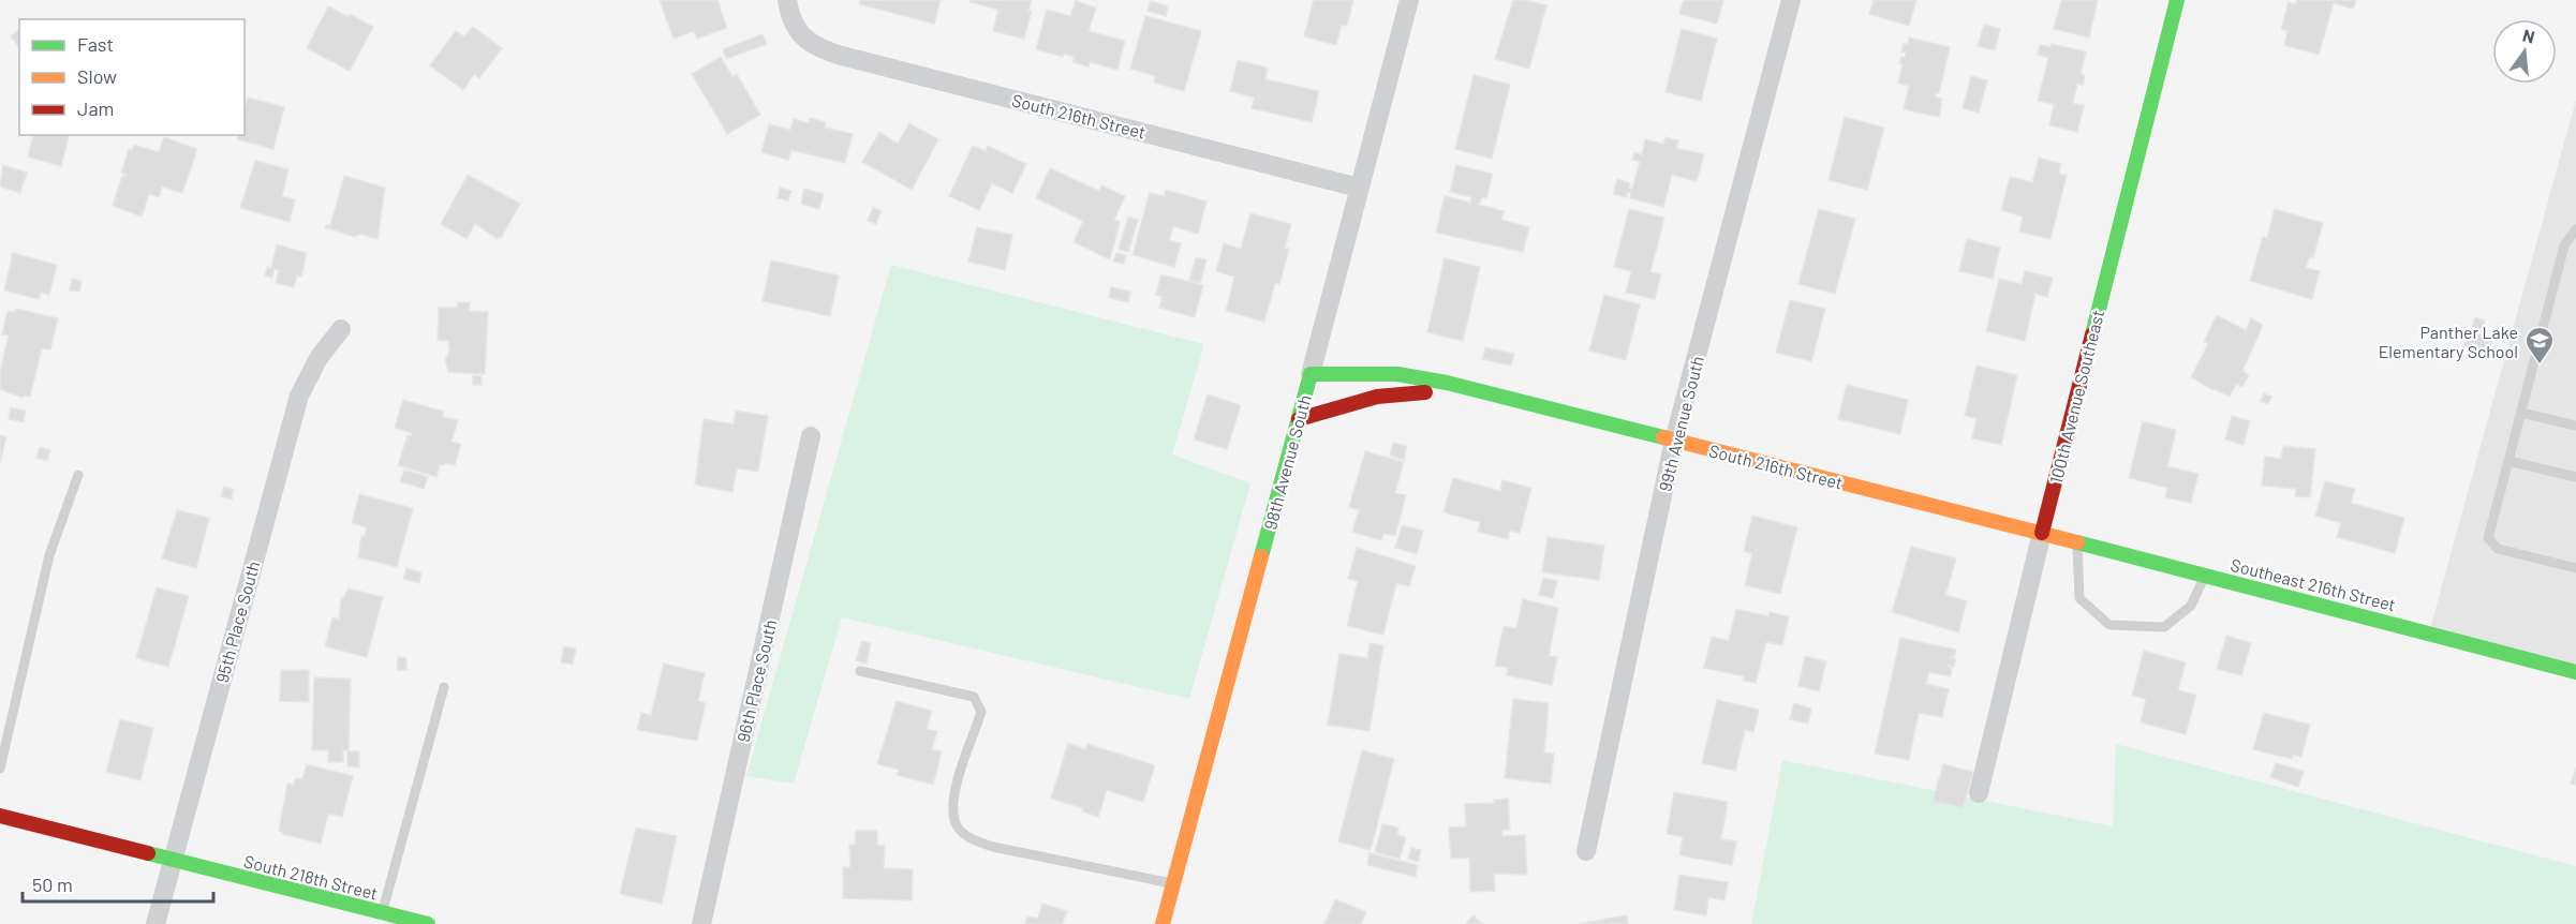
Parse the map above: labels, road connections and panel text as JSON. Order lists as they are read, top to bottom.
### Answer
{
  "streets": {
    "street": [
      "South 216th Street",
      "100th Avenue Southeast",
      "99th Avenue South",
      "98th Avenue South",
      "Southeast 216th Street",
      "95th Place South",
      "96th Place South",
      "South 218th Street"
    ]
  },
  "crossings": [
    ["South 216th Street", "100th Avenue Southeast"],
    ["South 216th Street", "99th Avenue South"],
    ["South 216th Street", "98th Avenue South"],
    ["South 216th Street", "Southeast 216th Street"],
    ["100th Avenue Southeast", "Southeast 216th Street"],
    ["95th Place South", "South 218th Street"]
  ],
  "places": {
    "school or university": ["Panther Lake Elementary School"]
  },
  "legend": ["Fast", "Slow", "Jam"],
  "scale_bar": "50 m",
  "north": "top"
}
